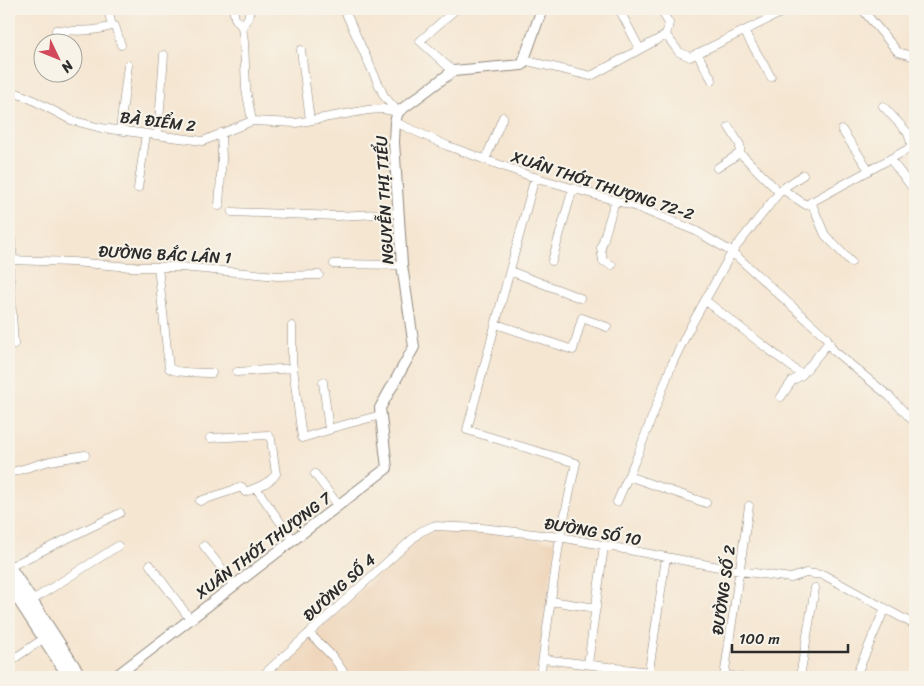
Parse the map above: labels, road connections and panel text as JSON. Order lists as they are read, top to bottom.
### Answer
{
  "streets": {
    "street": [
      "BÀ ĐIỂM 2",
      "XUÂN THỚI THƯỢNG 72-2",
      "NGUYỄN THỊ TIỂU",
      "ĐƯỜNG BẮC LÂN 1",
      "ĐƯỜNG SỐ 10",
      "XUÂN THỚI THƯỢNG 7",
      "ĐƯỜNG SỐ 4",
      "ĐƯỜNG SỐ 2"
    ]
  },
  "crossings": [
    ["BÀ ĐIỂM 2", "XUÂN THỚI THƯỢNG 72-2"],
    ["BÀ ĐIỂM 2", "NGUYỄN THỊ TIỂU"],
    ["XUÂN THỚI THƯỢNG 72-2", "NGUYỄN THỊ TIỂU"],
    ["NGUYỄN THỊ TIỂU", "XUÂN THỚI THƯỢNG 7"],
    ["ĐƯỜNG SỐ 10", "ĐƯỜNG SỐ 4"],
    ["ĐƯỜNG SỐ 10", "ĐƯỜNG SỐ 2"]
  ],
  "scale_bar": "100 m",
  "north": "bottom right"
}
